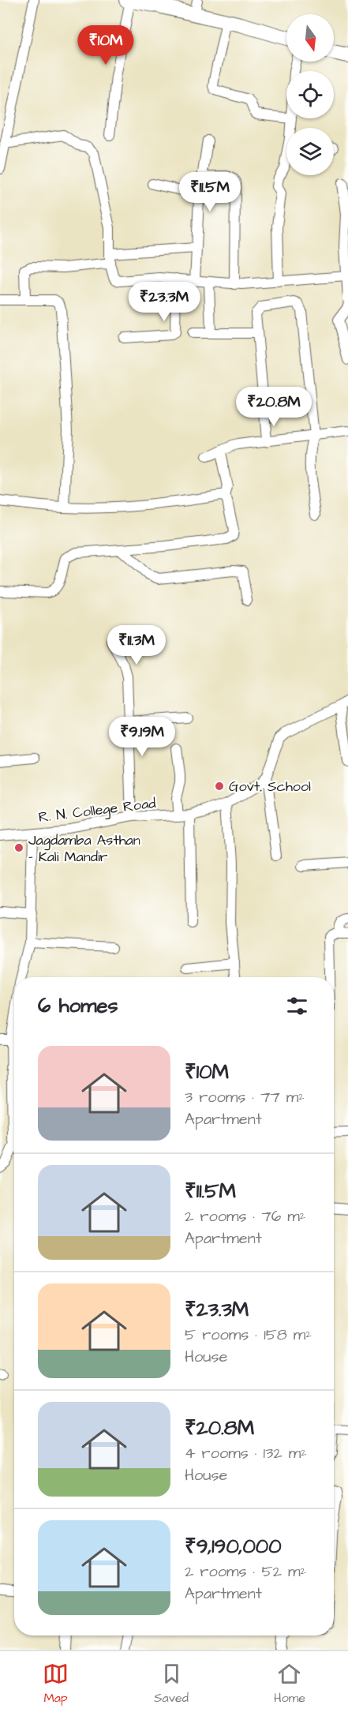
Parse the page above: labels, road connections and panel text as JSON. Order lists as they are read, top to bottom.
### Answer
{
  "streets": {
    "street": ["R. N. College Road"]
  },
  "places": ["Govt. School", "Jagdamba Asthan - Kali Mandir"],
  "north": "bottom",
  "page": {
    "price": [
      "₹10M",
      "₹11.5M",
      "₹23.3M",
      "₹20.8M",
      "₹11.3M",
      "₹9.19M"
    ],
    "heading": "6 homes",
    "list": [
      {
        "name": "₹10M",
        "note": "3 rooms · 77 m² · Apartment"
      },
      {
        "name": "₹11.5M",
        "note": "2 rooms · 76 m² · Apartment"
      },
      {
        "name": "₹23.3M",
        "note": "5 rooms · 158 m² · House"
      },
      {
        "name": "₹20.8M",
        "note": "4 rooms · 132 m² · House"
      },
      {
        "name": "₹9,190,000",
        "note": "2 rooms · 52 m² · Apartment"
      }
    ],
    "tabs": ["Map", "Saved", "Home"]
  }
}
